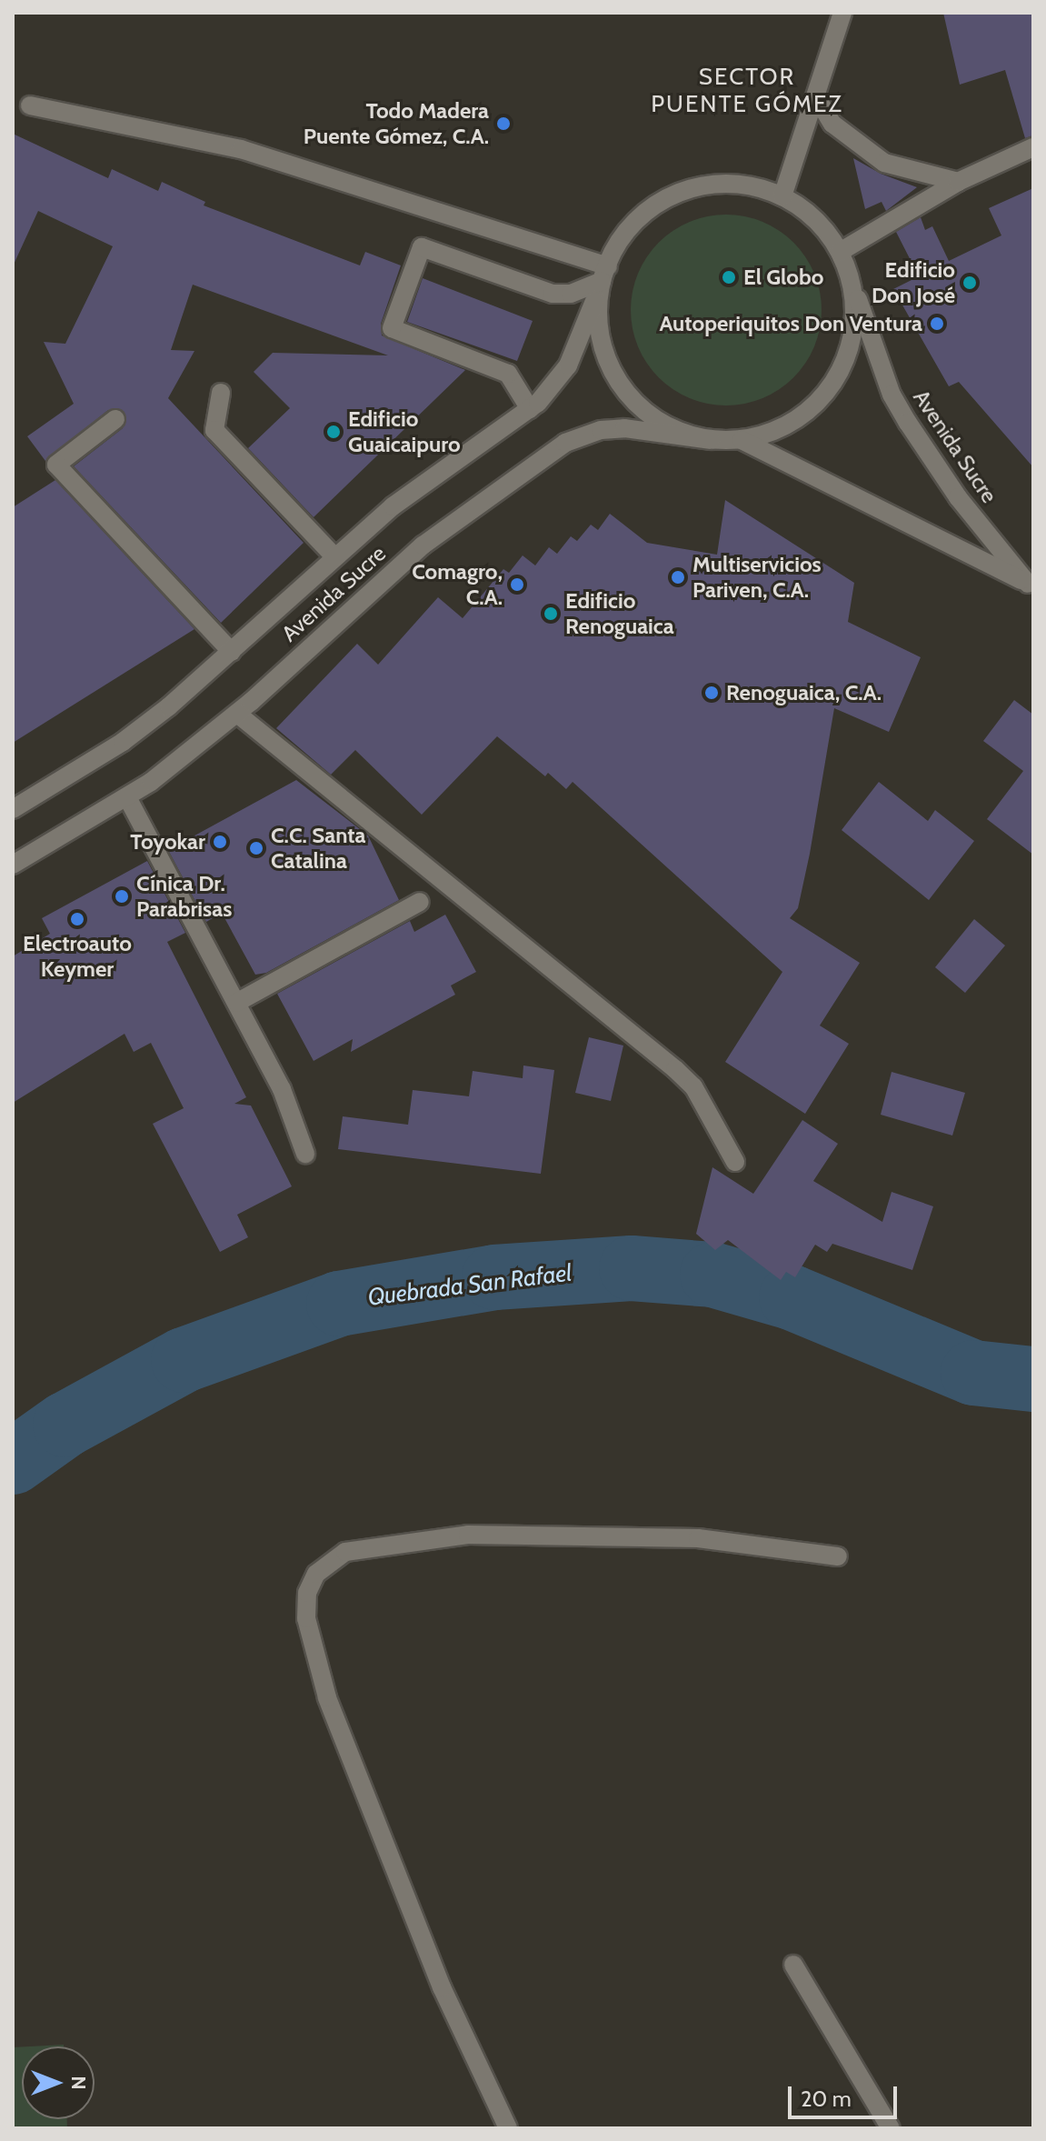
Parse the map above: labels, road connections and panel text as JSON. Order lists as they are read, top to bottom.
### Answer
{
  "streets": {
    "street": ["Avenida Sucre"]
  },
  "districts": ["SECTOR PUENTE GÓMEZ"],
  "water": ["Quebrada San Rafael"],
  "places": [
    "Todo Madera Puente Gómez, C.A.",
    "El Globo",
    "Edificio Don José",
    "Autoperiquitos Don Ventura",
    "Edificio Guaicaipuro",
    "Multiservicios Pariven, C.A.",
    "Comagro, C.A.",
    "Edificio Renoguaica",
    "Renoguaica, C.A.",
    "Toyokar",
    "C.C. Santa Catalina",
    "Cínica Dr. Parabrisas",
    "Electroauto Keymer"
  ],
  "scale_bar": "20 m",
  "north": "right"
}
